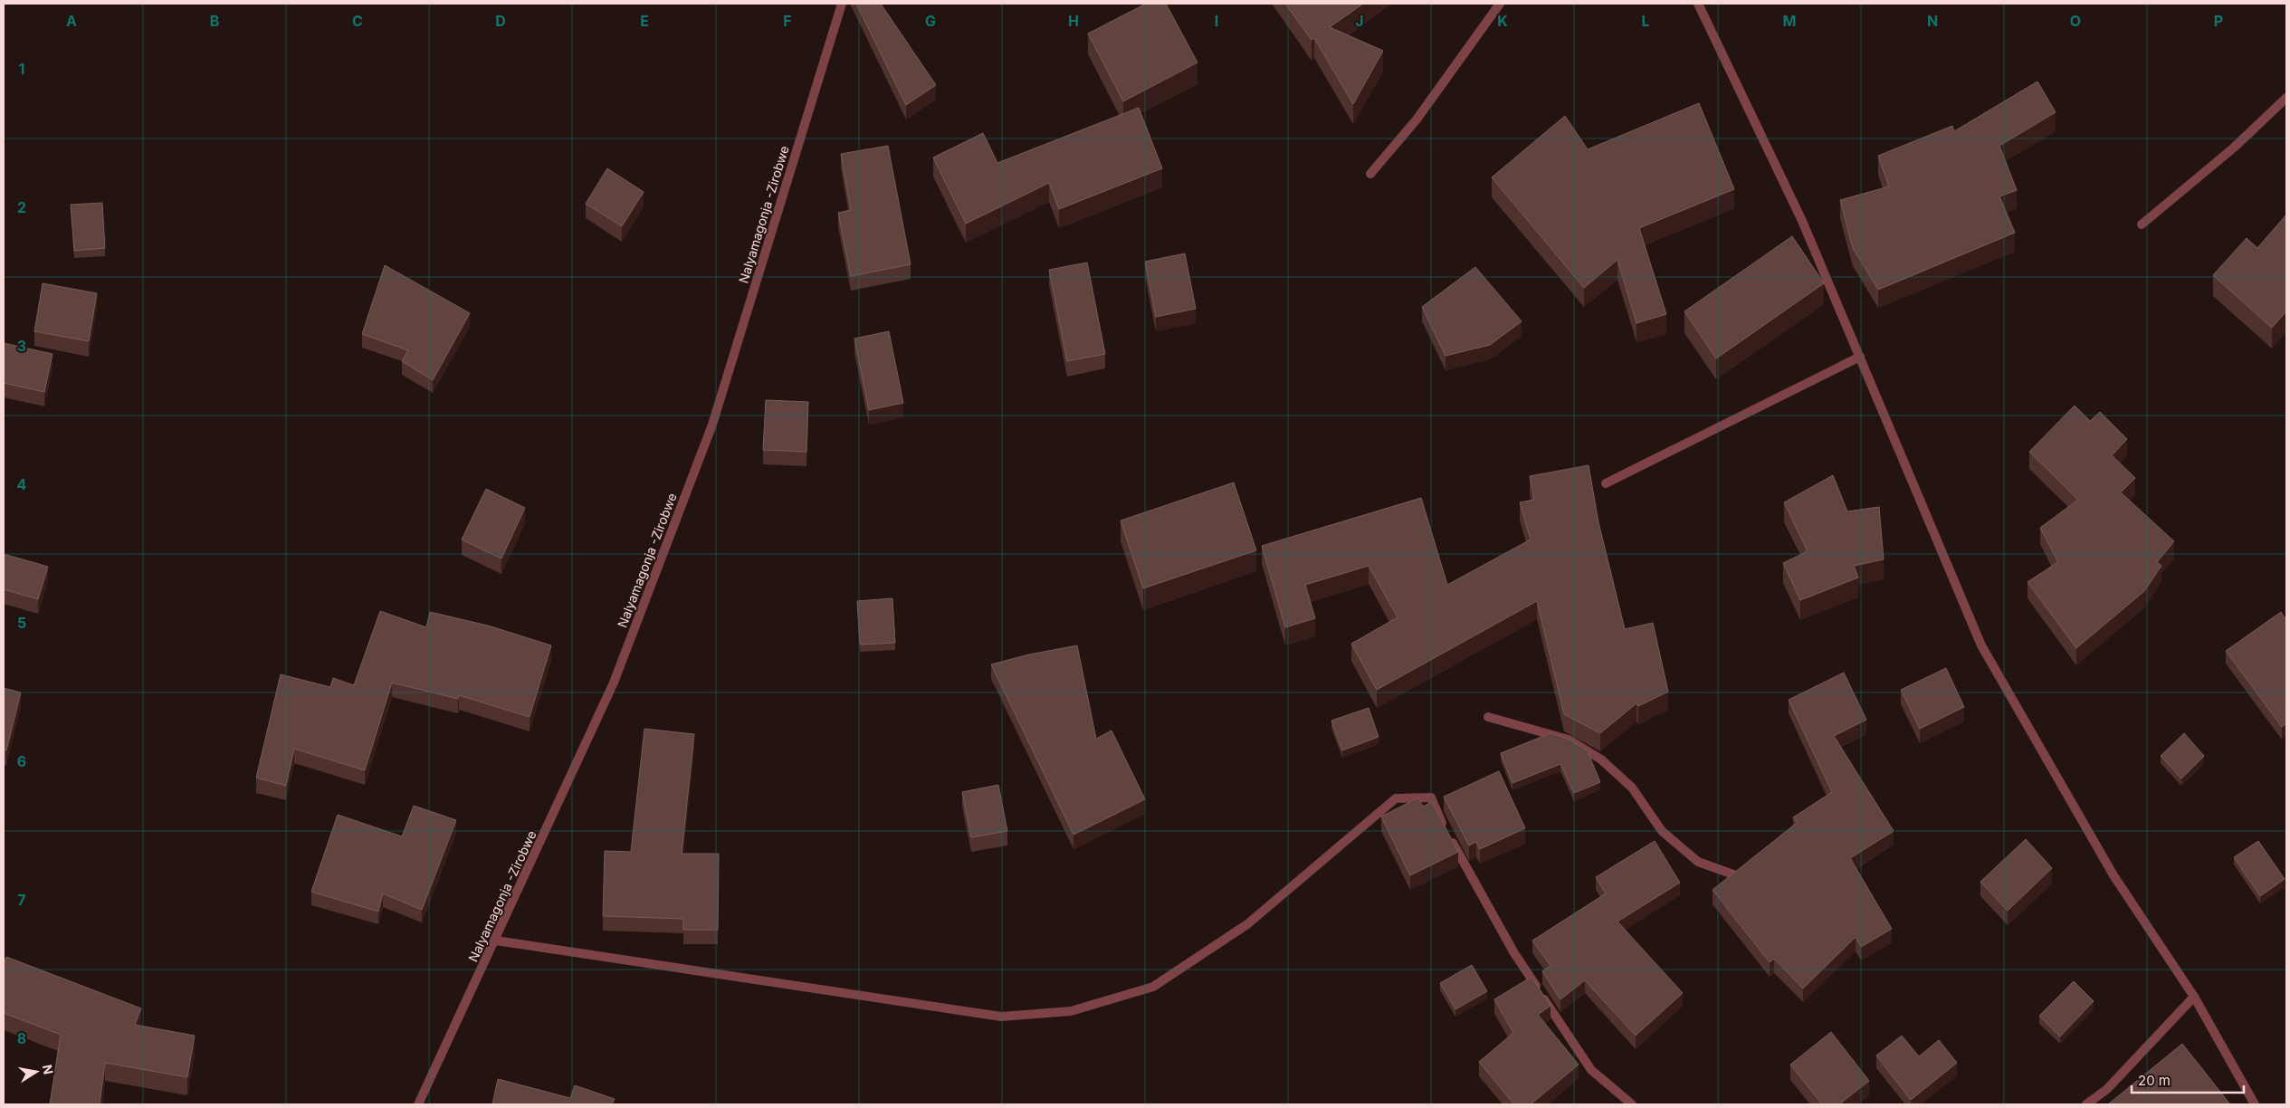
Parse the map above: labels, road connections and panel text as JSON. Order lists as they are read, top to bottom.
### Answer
{
  "streets": {
    "street": ["Nalyamagonja -Zirobwe"]
  },
  "scale_bar": "20 m",
  "north": "right",
  "grid": {
    "columns": [
      "A",
      "B",
      "C",
      "D",
      "E",
      "F",
      "G",
      "H",
      "I",
      "J",
      "K",
      "L",
      "M",
      "N",
      "O",
      "P"
    ],
    "rows": [
      "1",
      "2",
      "3",
      "4",
      "5",
      "6",
      "7",
      "8"
    ]
  }
}
